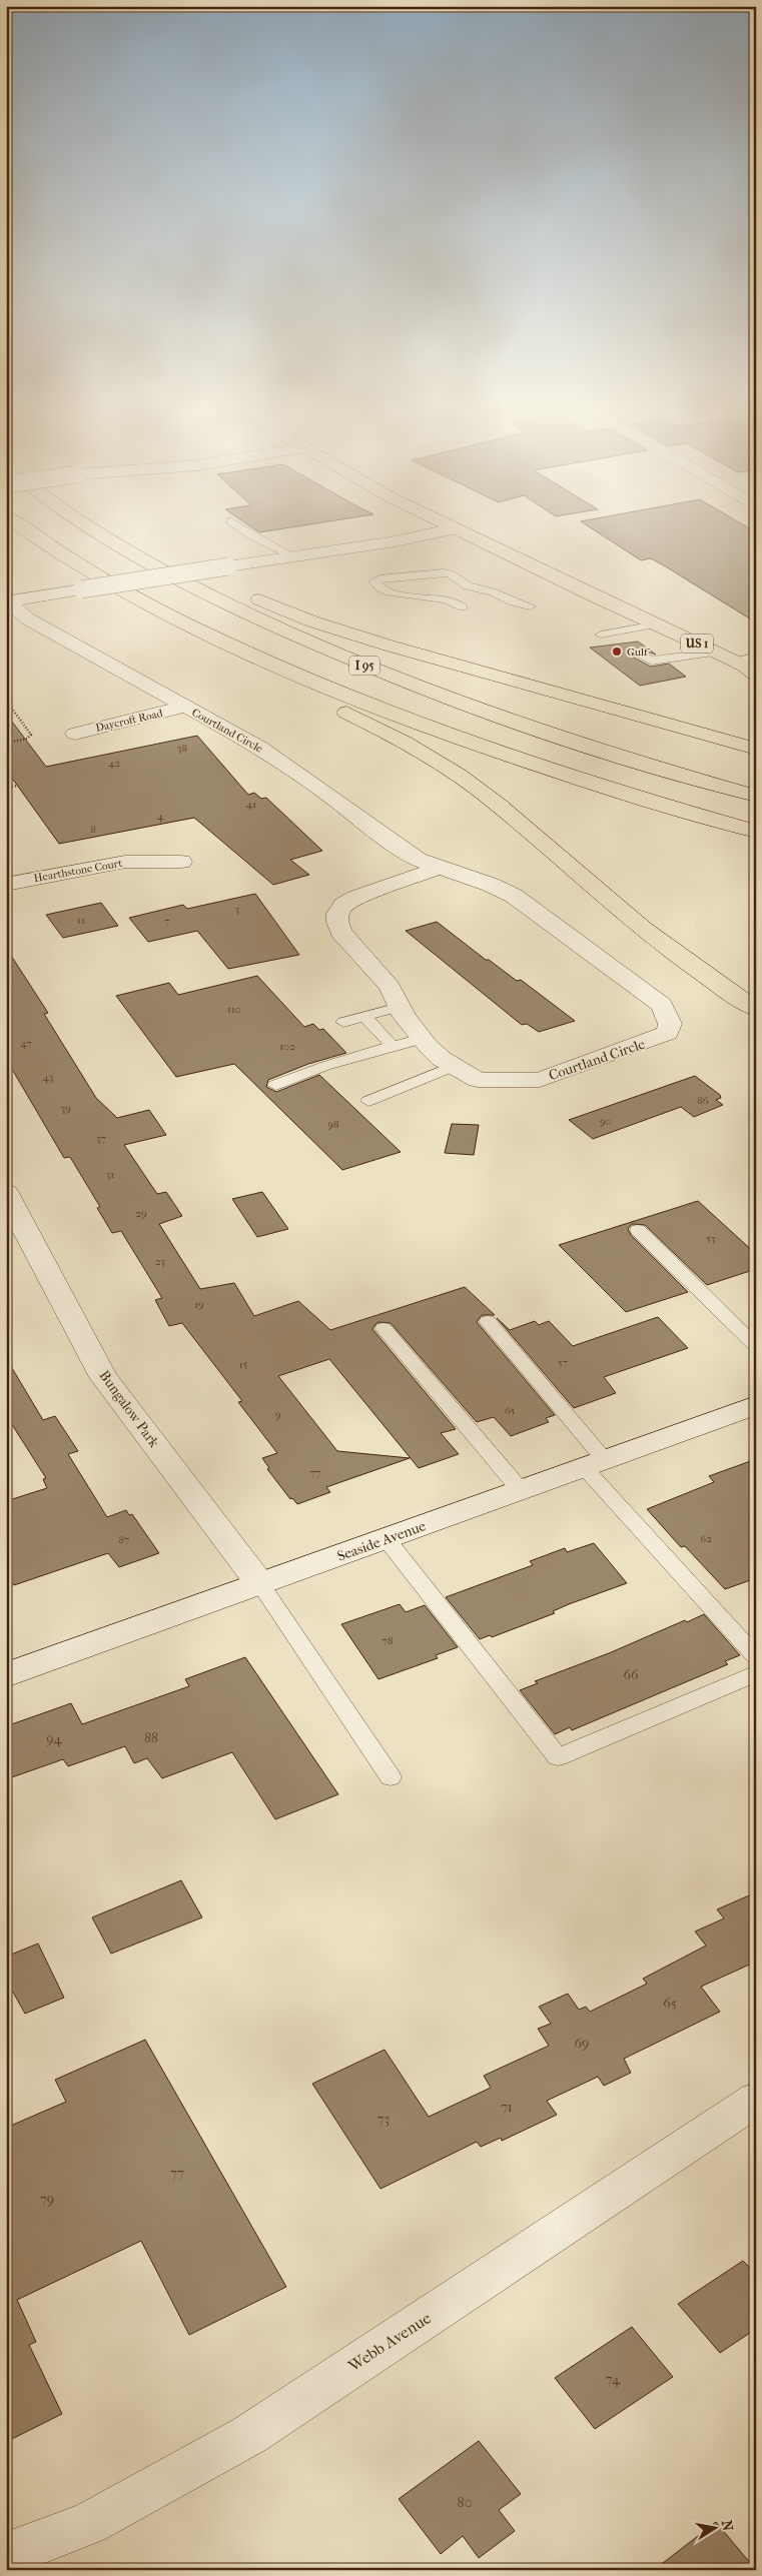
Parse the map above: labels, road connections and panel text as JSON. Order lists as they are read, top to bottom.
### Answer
{
  "streets": {
    "main road": ["US 1", "I 95"],
    "street": [
      "Daycroft Road",
      "Courtland Circle",
      "Hearthstone Court",
      "Bungalow Park",
      "Seaside Avenue",
      "Webb Avenue"
    ]
  },
  "crossings": [
    ["Daycroft Road", "Courtland Circle"],
    ["Bungalow Park", "Seaside Avenue"]
  ],
  "places": ["Gulf"],
  "house_numbers": [
    "38",
    "42",
    "41",
    "4",
    "8",
    "3",
    "11",
    "7",
    "110",
    "47",
    "102",
    "43",
    "86",
    "39",
    "90",
    "98",
    "37",
    "31",
    "29",
    "53",
    "23",
    "19",
    "57",
    "15",
    "65",
    "9",
    "77",
    "62",
    "87",
    "78",
    "66",
    "88",
    "94",
    "65",
    "69",
    "71",
    "73",
    "77",
    "79",
    "74",
    "80"
  ],
  "north": "right"
}
